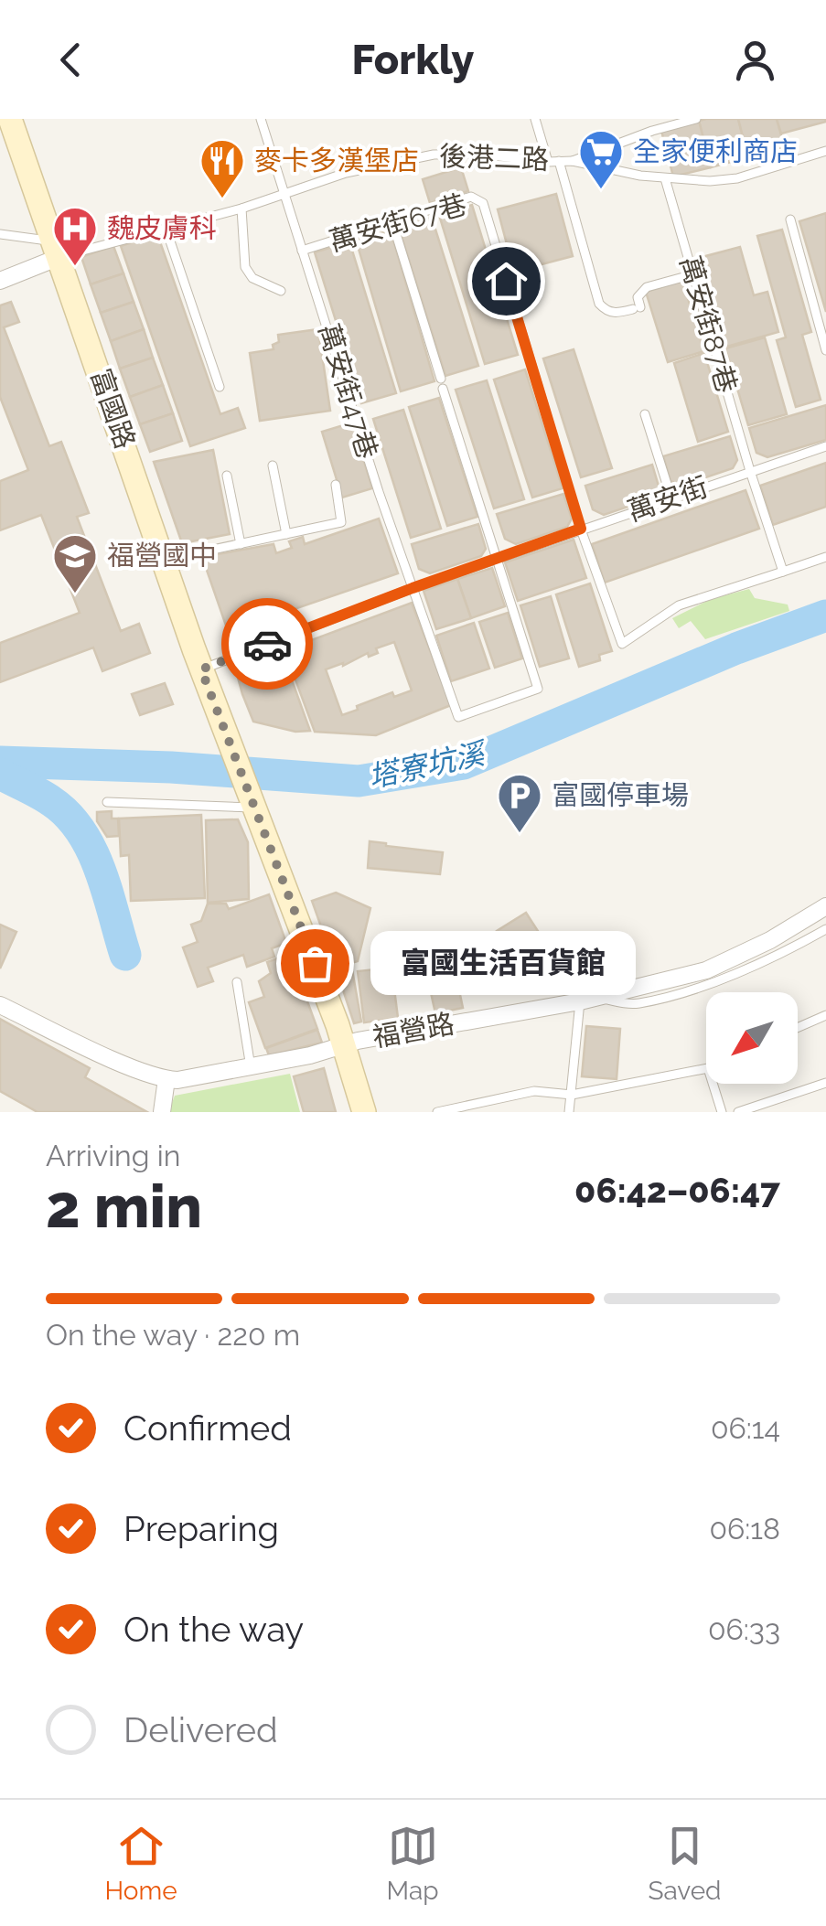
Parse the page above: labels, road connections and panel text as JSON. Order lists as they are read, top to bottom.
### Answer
{
  "streets": {
    "street": ["富國路", "福營路"],
    "lane": [
      "後港二路",
      "萬安街67巷",
      "萬安街87巷",
      "萬安街47巷",
      "萬安街"
    ]
  },
  "crossings": [
    ["後港二路", "萬安街87巷"],
    ["後港二路", "萬安街47巷"],
    ["後港二路", "富國路"],
    ["萬安街67巷", "萬安街47巷"],
    ["萬安街67巷", "萬安街"],
    ["萬安街87巷", "萬安街"],
    ["萬安街47巷", "萬安街"],
    ["富國路", "萬安街"]
  ],
  "water": ["塔寮坑溪"],
  "places": {
    "supermarket": ["全家便利商店"],
    "restaurant": ["麥卡多漢堡店"],
    "hospital": ["魏皮膚科"],
    "school or university": ["福營國中"],
    "parking": ["富國停車場"],
    "other": ["富國生活百貨館"]
  },
  "north": "bottom left",
  "page": {
    "header": "Forkly",
    "bubble": "富國生活百貨館",
    "heading": ["2 min", "Arriving in", "06:42–06:47"],
    "bar": "On the way · 220 m",
    "list": [
      ["Confirmed", "06:14"],
      ["Preparing", "06:18"],
      ["On the way", "06:33"],
      "Delivered"
    ],
    "tabs": ["Home", "Map", "Saved"]
  }
}
